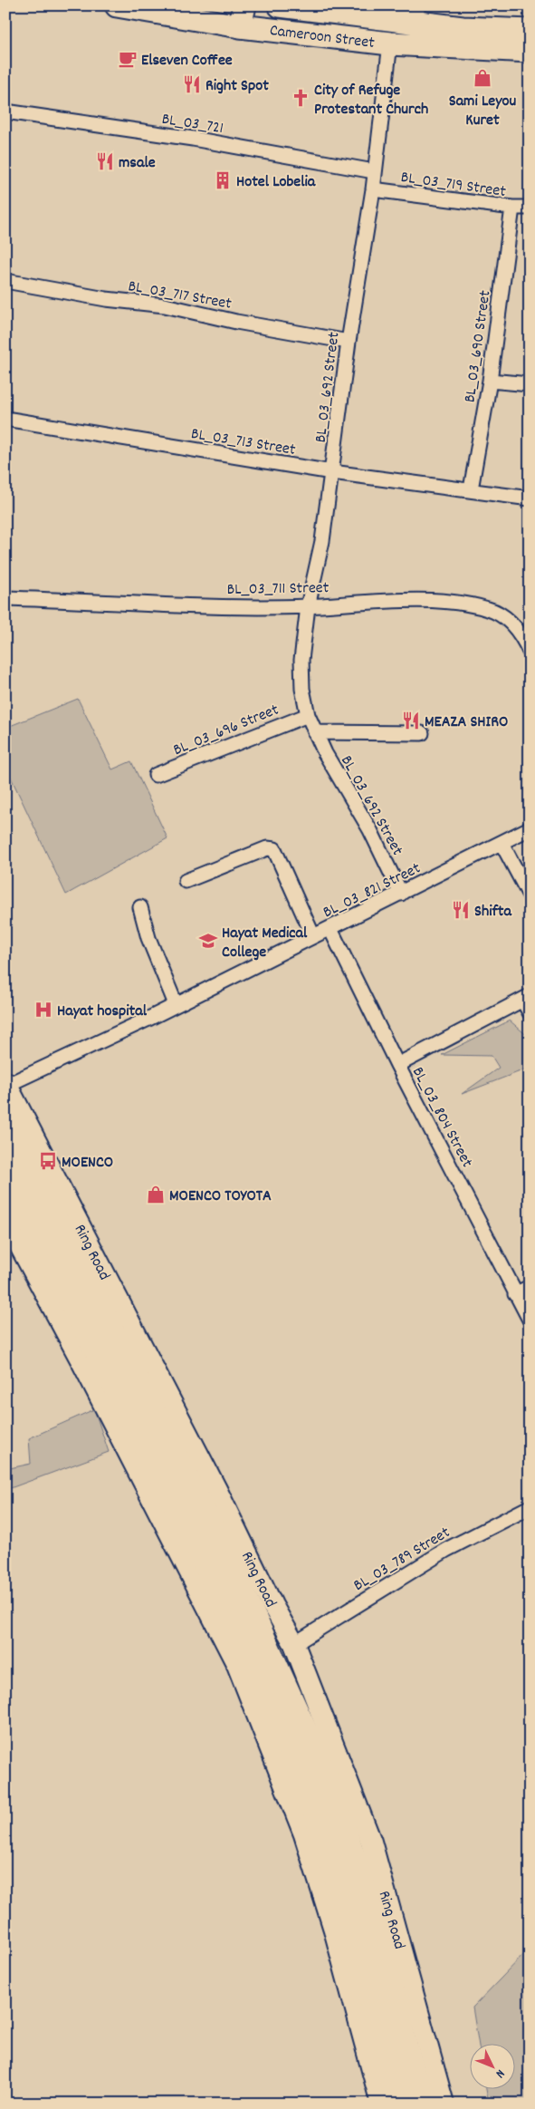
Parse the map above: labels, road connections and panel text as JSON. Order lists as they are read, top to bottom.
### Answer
{
  "streets": {
    "highway": ["Ring Road"],
    "main road": ["Cameroon Street"],
    "street": [
      "BL_03_721",
      "BL_03_719 Street",
      "BL_03_717 Street",
      "BL_03_690 Street",
      "BL_03_692 Street",
      "BL_03_713 Street",
      "BL_03_711 Street",
      "BL_03_696 Street",
      "BL_03_821 Street",
      "BL_03_804 Street",
      "BL_03_789 Street"
    ]
  },
  "crossings": [
    ["Cameroon Street", "BL_03_692 Street"],
    ["BL_03_721", "BL_03_692 Street"],
    ["BL_03_719 Street", "BL_03_690 Street"],
    ["BL_03_719 Street", "BL_03_692 Street"],
    ["BL_03_717 Street", "BL_03_692 Street"],
    ["BL_03_690 Street", "BL_03_713 Street"],
    ["BL_03_692 Street", "BL_03_713 Street"],
    ["BL_03_692 Street", "BL_03_711 Street"],
    ["BL_03_692 Street", "BL_03_696 Street"],
    ["BL_03_692 Street", "BL_03_821 Street"],
    ["BL_03_821 Street", "BL_03_804 Street"],
    ["BL_03_821 Street", "Ring Road"],
    ["Ring Road", "BL_03_789 Street"]
  ],
  "places": {
    "cafe": ["Elseven Coffee"],
    "shop": ["Sami Leyou Kuret", "MOENCO TOYOTA"],
    "restaurant": [
      "Right Spot",
      "msale",
      "MEAZA SHIRO",
      "Shifta"
    ],
    "church": ["City of Refuge Protestant Church"],
    "building": ["Hotel Lobelia"],
    "school or university": ["Hayat Medical College"],
    "hospital": ["Hayat hospital"],
    "bus stop": ["MOENCO"]
  },
  "north": "bottom right"
}
